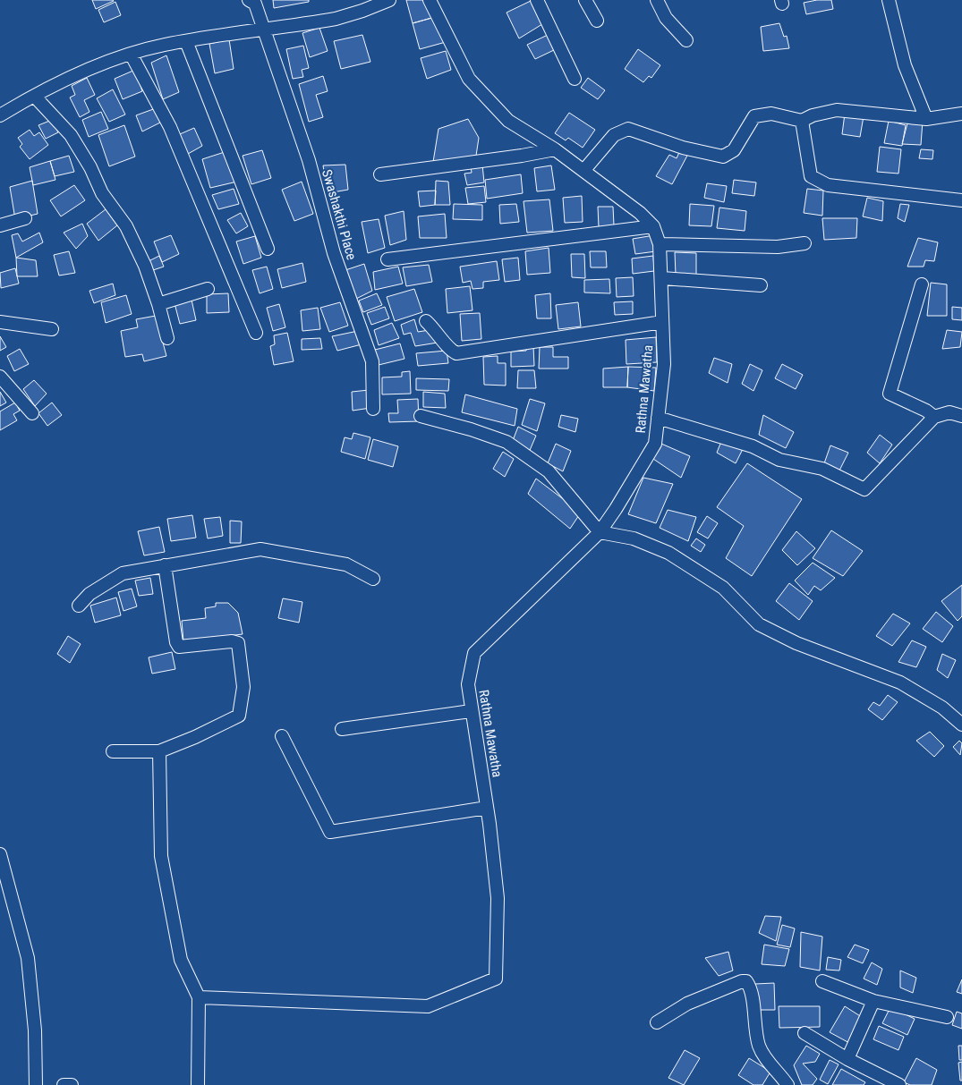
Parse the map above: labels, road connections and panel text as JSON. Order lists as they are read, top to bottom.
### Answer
{
  "streets": {
    "street": ["Swashakthi Place", "Rathna Mawatha"]
  }
}
